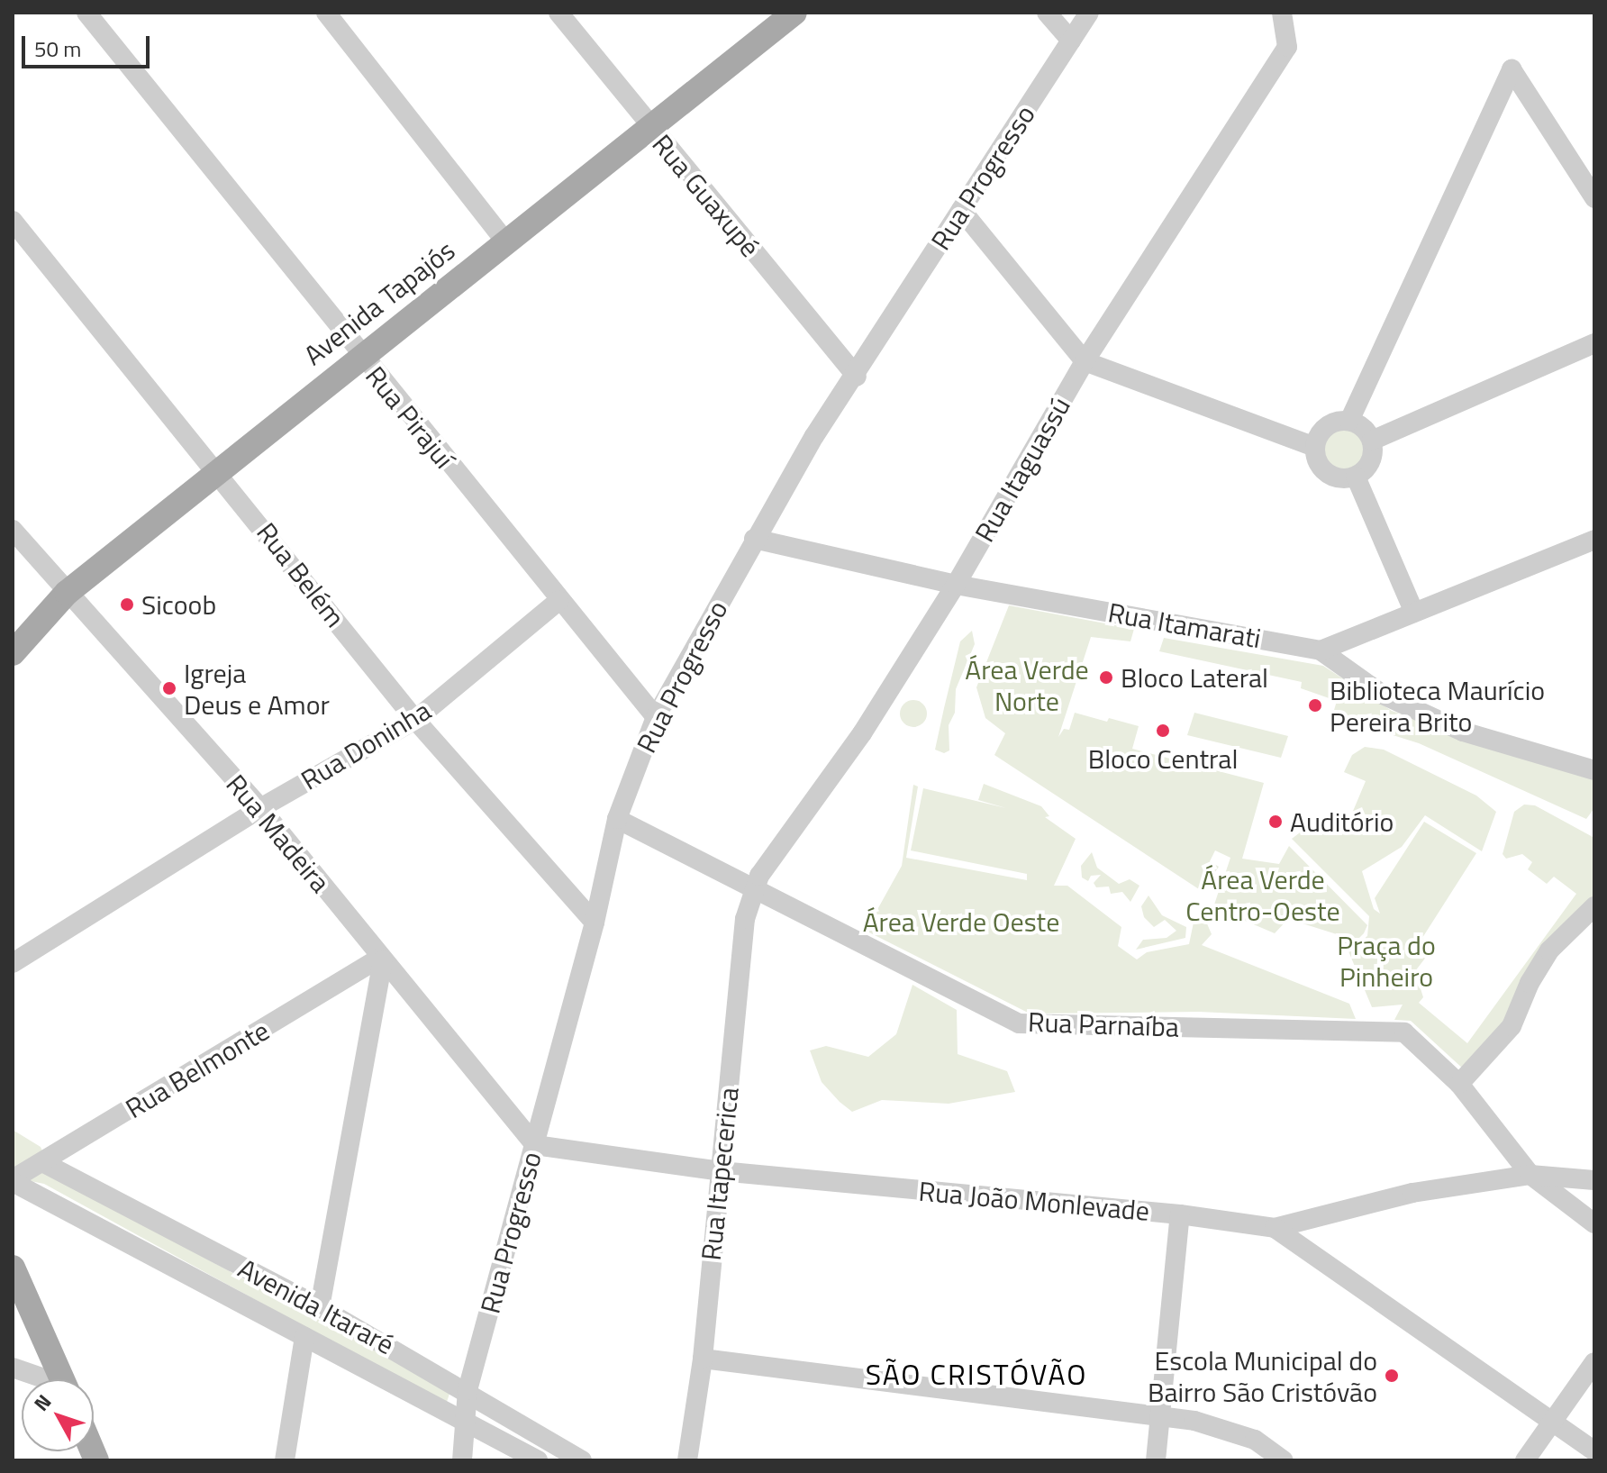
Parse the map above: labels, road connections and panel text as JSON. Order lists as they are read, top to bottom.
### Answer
{
  "streets": {
    "main road": ["Avenida Tapajós"],
    "street": [
      "Rua Progresso",
      "Rua Guaxupé",
      "Rua Pirajuí",
      "Rua Itaguassú",
      "Rua Belém",
      "Rua Itamarati",
      "Rua Doninha",
      "Rua Madeira",
      "Rua Parnaíba",
      "Rua Belmonte",
      "Rua Itapecerica",
      "Rua João Monlevade",
      "Avenida Itararé"
    ]
  },
  "crossings": [
    ["Rua Progresso", "Rua Guaxupé"],
    ["Rua Progresso", "Rua Pirajuí"],
    ["Rua Progresso", "Rua Belém"],
    ["Rua Progresso", "Rua Itamarati"],
    ["Rua Progresso", "Rua Madeira"],
    ["Rua Progresso", "Rua Parnaíba"],
    ["Rua Progresso", "Rua João Monlevade"],
    ["Rua Progresso", "Avenida Itararé"],
    ["Rua Guaxupé", "Avenida Tapajós"],
    ["Avenida Tapajós", "Rua Pirajuí"],
    ["Avenida Tapajós", "Rua Belém"],
    ["Avenida Tapajós", "Rua Madeira"],
    ["Rua Pirajuí", "Rua Doninha"],
    ["Rua Itaguassú", "Rua Itamarati"],
    ["Rua Itaguassú", "Rua Parnaíba"],
    ["Rua Itaguassú", "Rua Itapecerica"],
    ["Rua Belém", "Rua Doninha"],
    ["Rua Doninha", "Rua Madeira"],
    ["Rua Madeira", "Rua Belmonte"],
    ["Rua Madeira", "Rua João Monlevade"],
    ["Rua Parnaíba", "Rua Itapecerica"],
    ["Rua Parnaíba", "Rua João Monlevade"],
    ["Rua Belmonte", "Avenida Itararé"],
    ["Rua Itapecerica", "Rua João Monlevade"]
  ],
  "districts": ["SÃO CRISTÓVÃO"],
  "parks": [
    "Área Verde Norte",
    "Área Verde Centro-Oeste",
    "Área Verde Oeste",
    "Praça do Pinheiro"
  ],
  "places": [
    "Sicoob",
    "Bloco Lateral",
    "Igreja Deus e Amor",
    "Biblioteca Maurício Pereira Brito",
    "Bloco Central",
    "Auditório",
    "Escola Municipal do Bairro São Cristóvão"
  ],
  "scale_bar": "50 m",
  "north": "top left"
}
